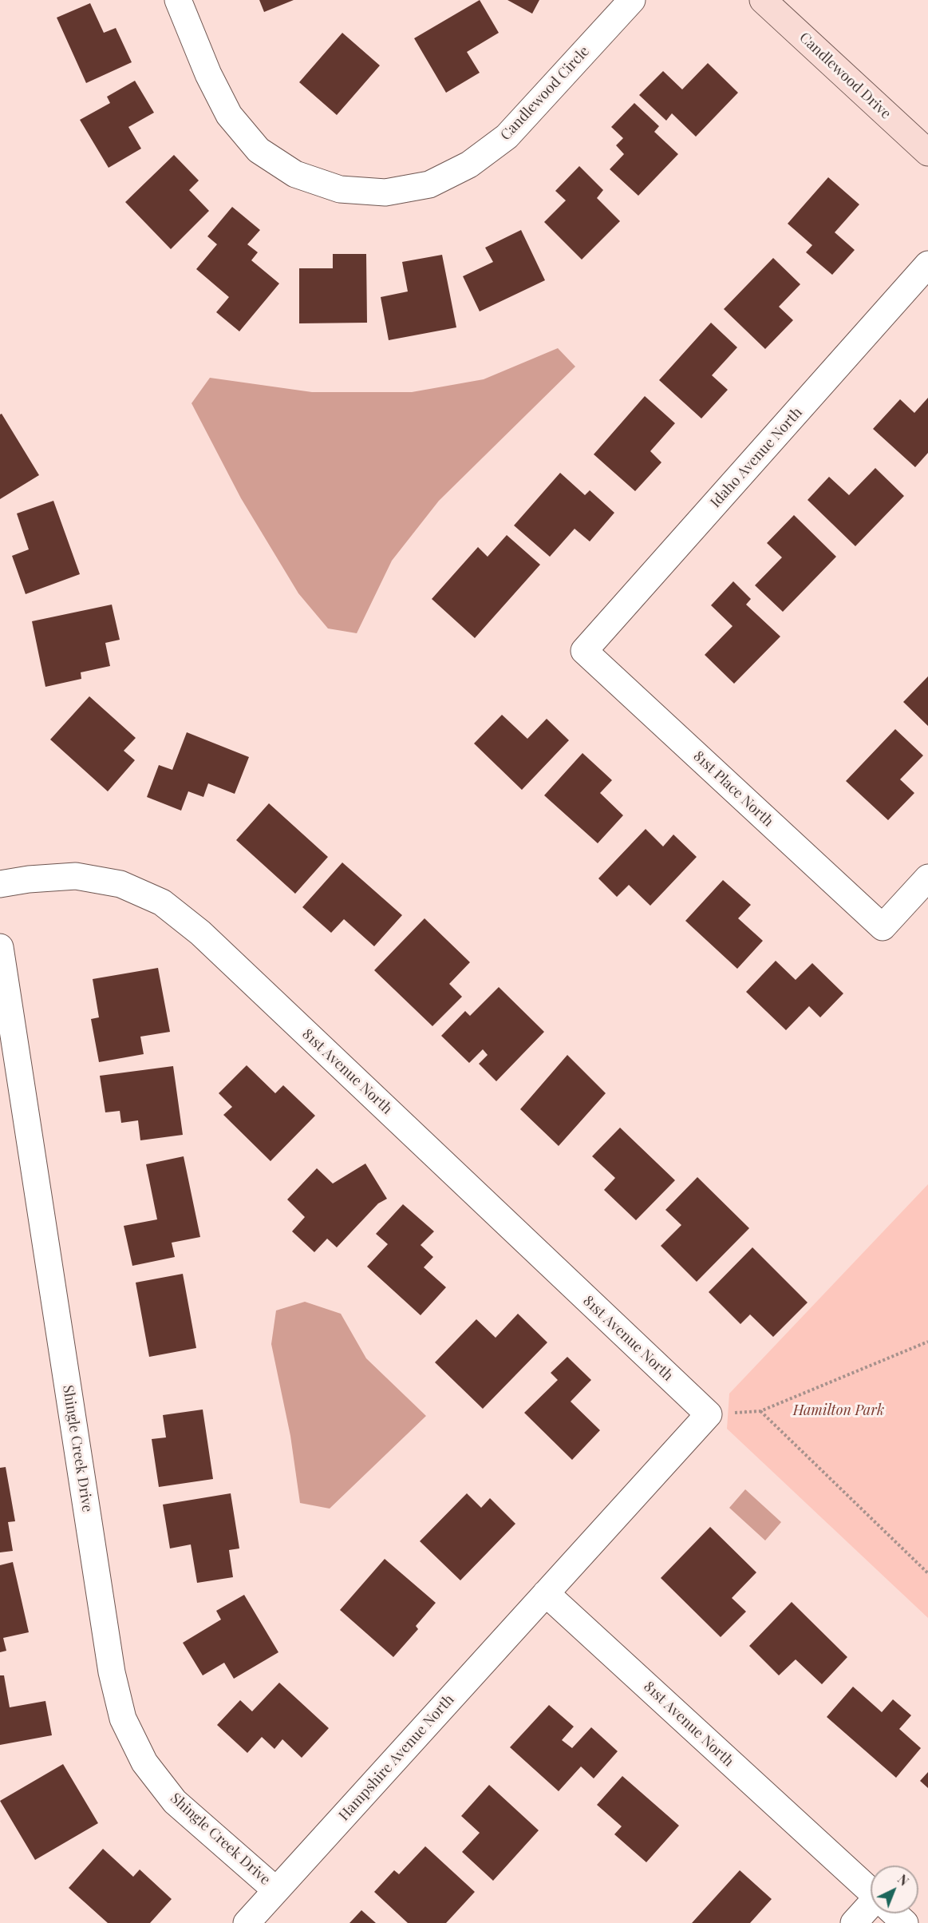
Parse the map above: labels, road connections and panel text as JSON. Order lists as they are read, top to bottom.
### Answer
{
  "streets": {
    "street": [
      "Candlewood Drive",
      "Candlewood Circle",
      "Idaho Avenue North",
      "81st Place North",
      "81st Avenue North",
      "Shingle Creek Drive",
      "Hampshire Avenue North"
    ]
  },
  "crossings": [
    ["Idaho Avenue North", "81st Place North"],
    ["81st Avenue North", "Hampshire Avenue North"],
    ["Shingle Creek Drive", "Hampshire Avenue North"]
  ],
  "parks": ["Hamilton Park"],
  "north": "top right"
}
